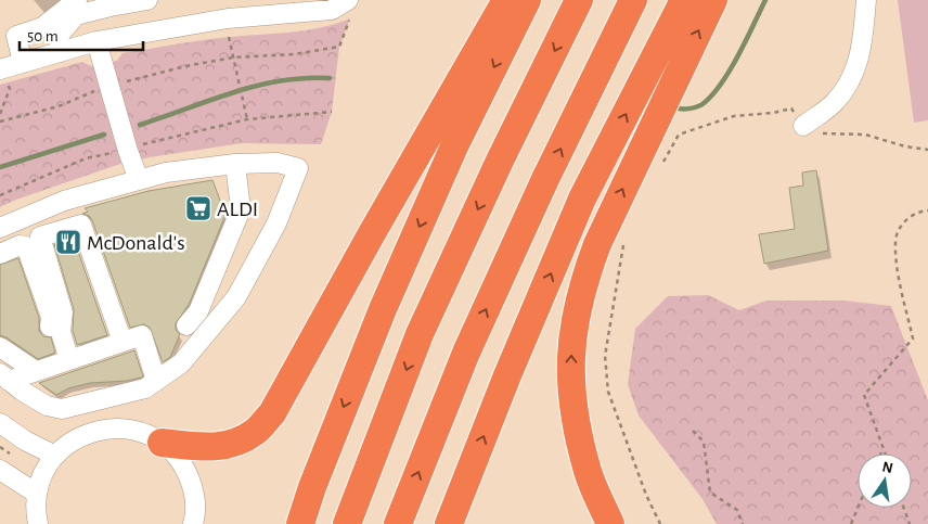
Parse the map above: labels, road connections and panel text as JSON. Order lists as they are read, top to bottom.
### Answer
{
  "places": {
    "supermarket": ["ALDI"],
    "restaurant": ["McDonald's"]
  },
  "scale_bar": "50 m",
  "north": "top"
}
